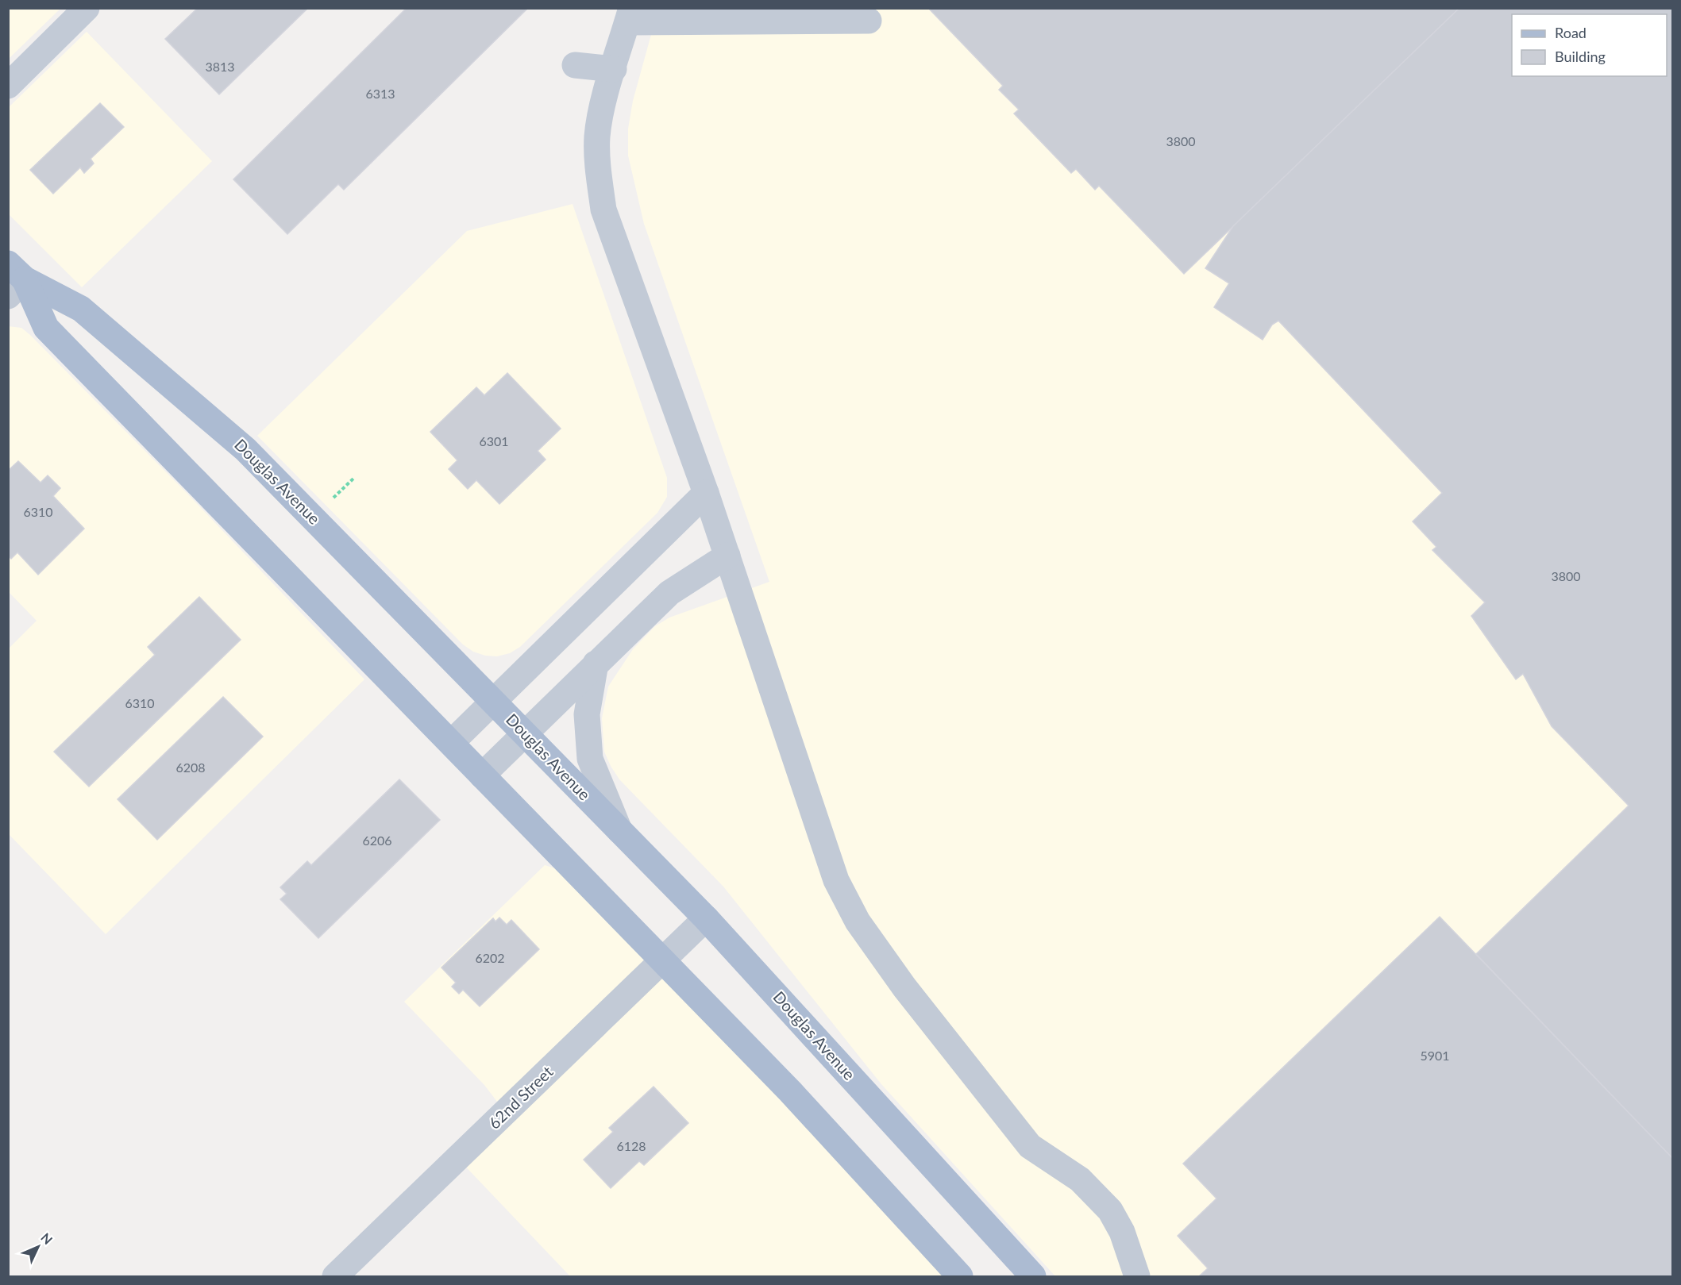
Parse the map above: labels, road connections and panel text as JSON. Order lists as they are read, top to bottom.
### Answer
{
  "streets": {
    "main road": ["Douglas Avenue"],
    "street": ["62nd Street"]
  },
  "crossings": [
    ["Douglas Avenue", "62nd Street"]
  ],
  "house_numbers": [
    "3813",
    "6313",
    "3800",
    "6301",
    "6310",
    "3800",
    "6310",
    "6208",
    "6206",
    "6202",
    "5901",
    "6128"
  ],
  "legend": ["Road", "Building"],
  "north": "top right"
}
